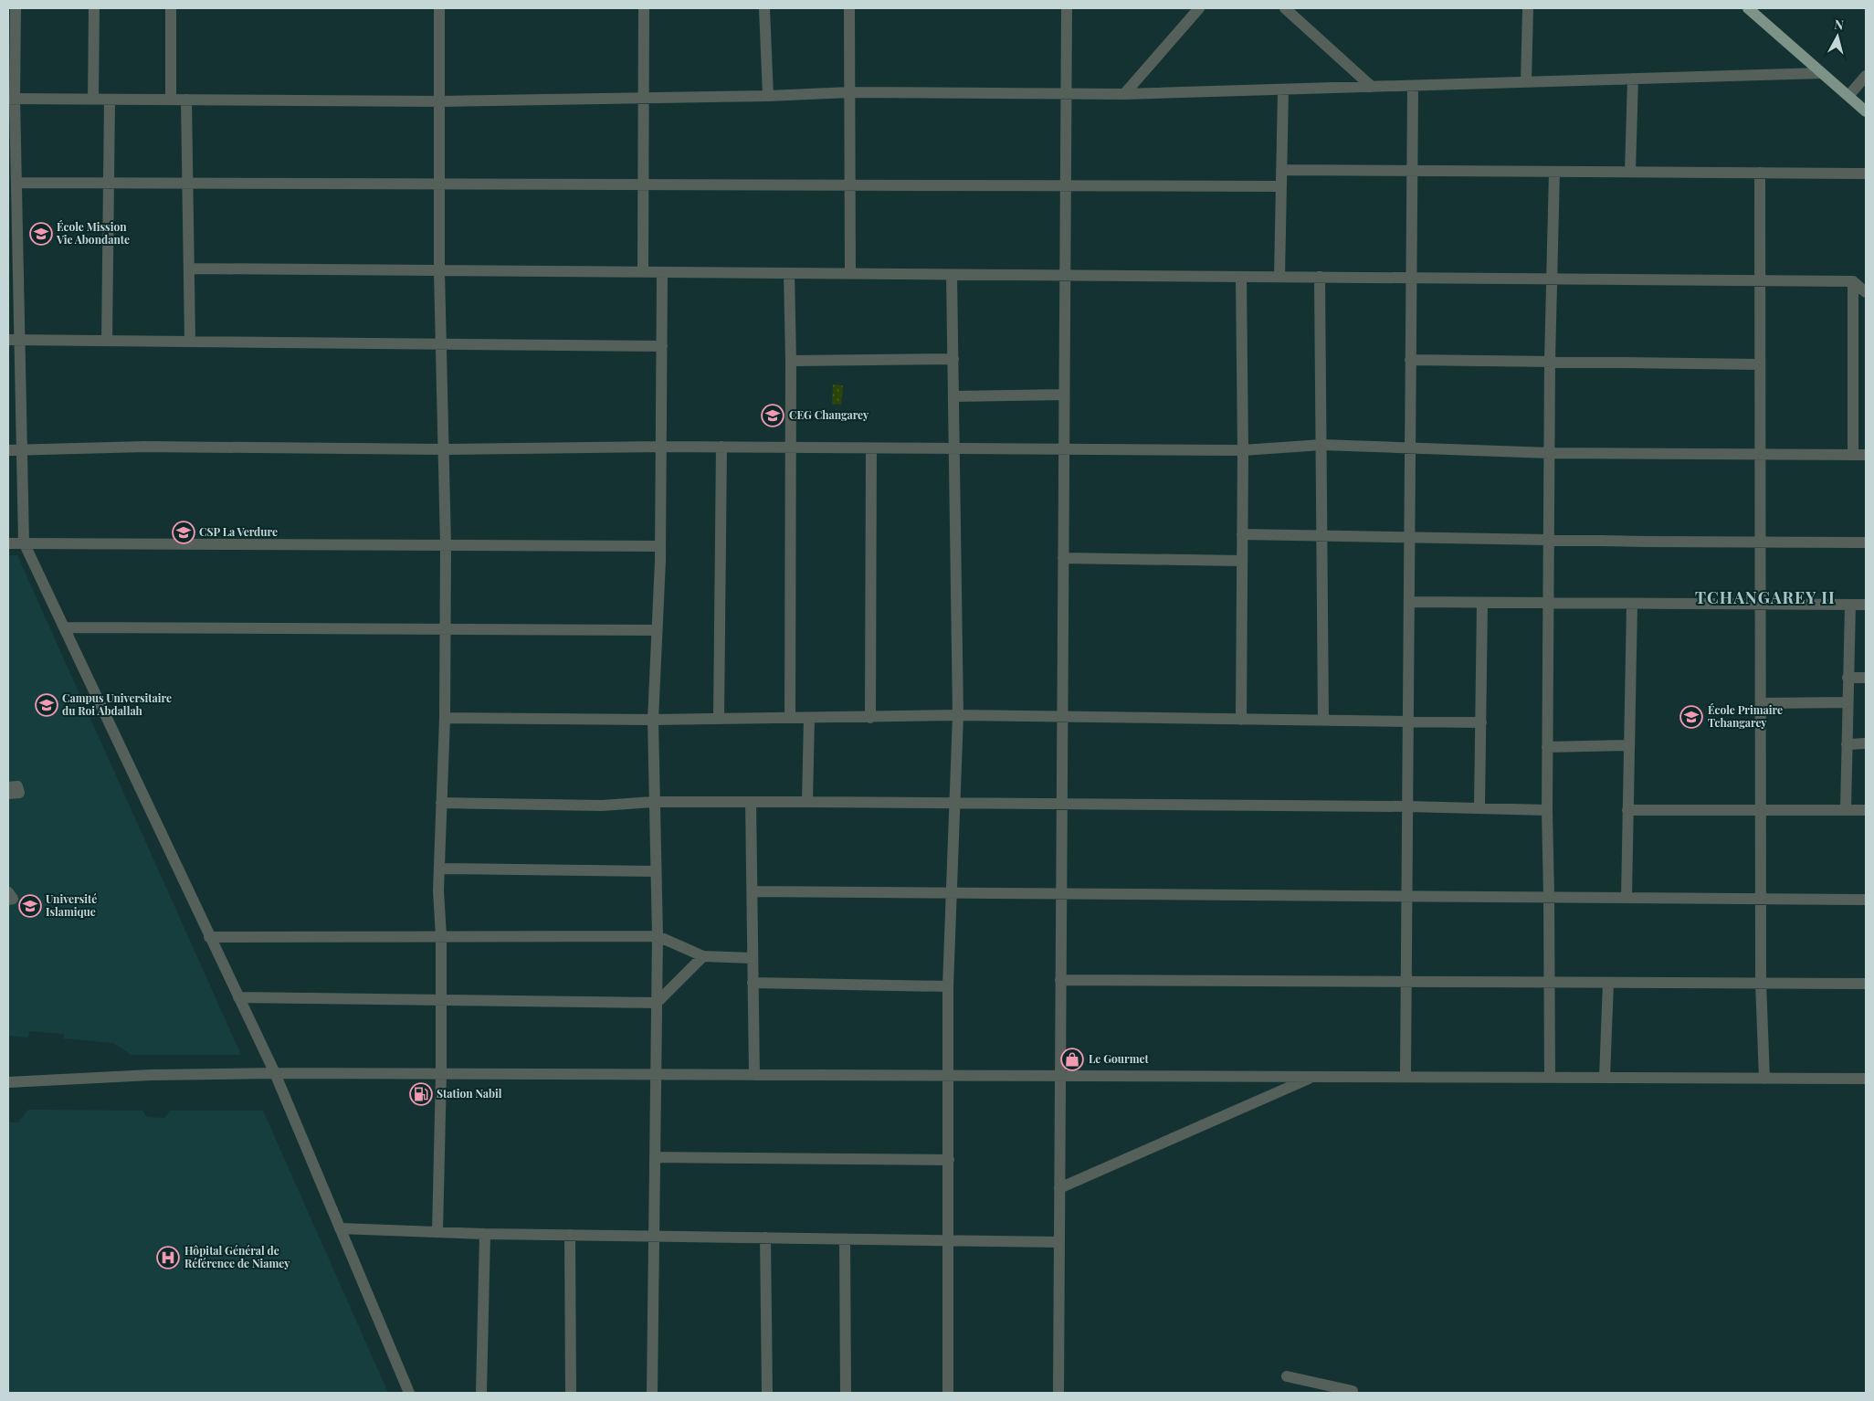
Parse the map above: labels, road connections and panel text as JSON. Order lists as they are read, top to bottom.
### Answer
{
  "districts": ["TCHANGAREY II"],
  "places": {
    "school or university": [
      "École Mission Vie Abondante",
      "CEG Changarey",
      "CSP La Verdure",
      "Campus Universitaire du Roi Abdallah",
      "École Primaire Tchangarey",
      "Université Islamique"
    ],
    "shop": ["Le Gourmet"],
    "fuel station": ["Station Nabil"],
    "hospital": ["Hôpital Général de Référence de Niamey"]
  },
  "north": "top"
}
